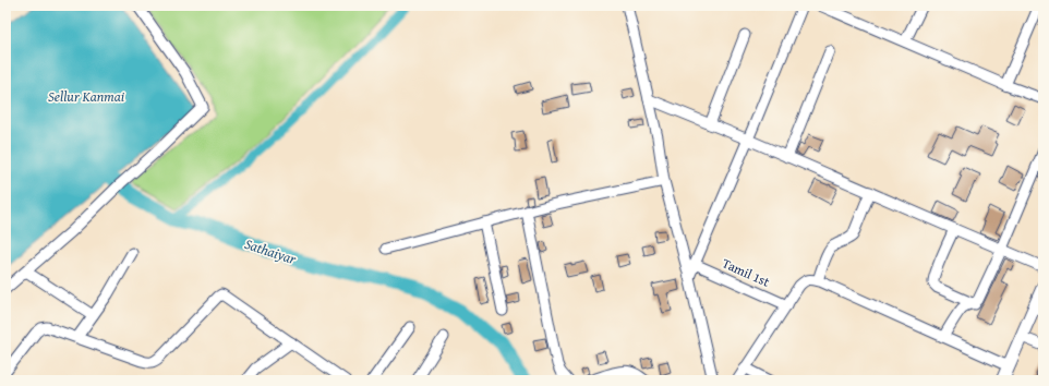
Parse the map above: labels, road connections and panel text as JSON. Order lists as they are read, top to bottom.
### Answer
{
  "streets": {
    "street": ["Tamil 1st"]
  },
  "water": ["Sellur Kanmai", "Sathaiyar"]
}
